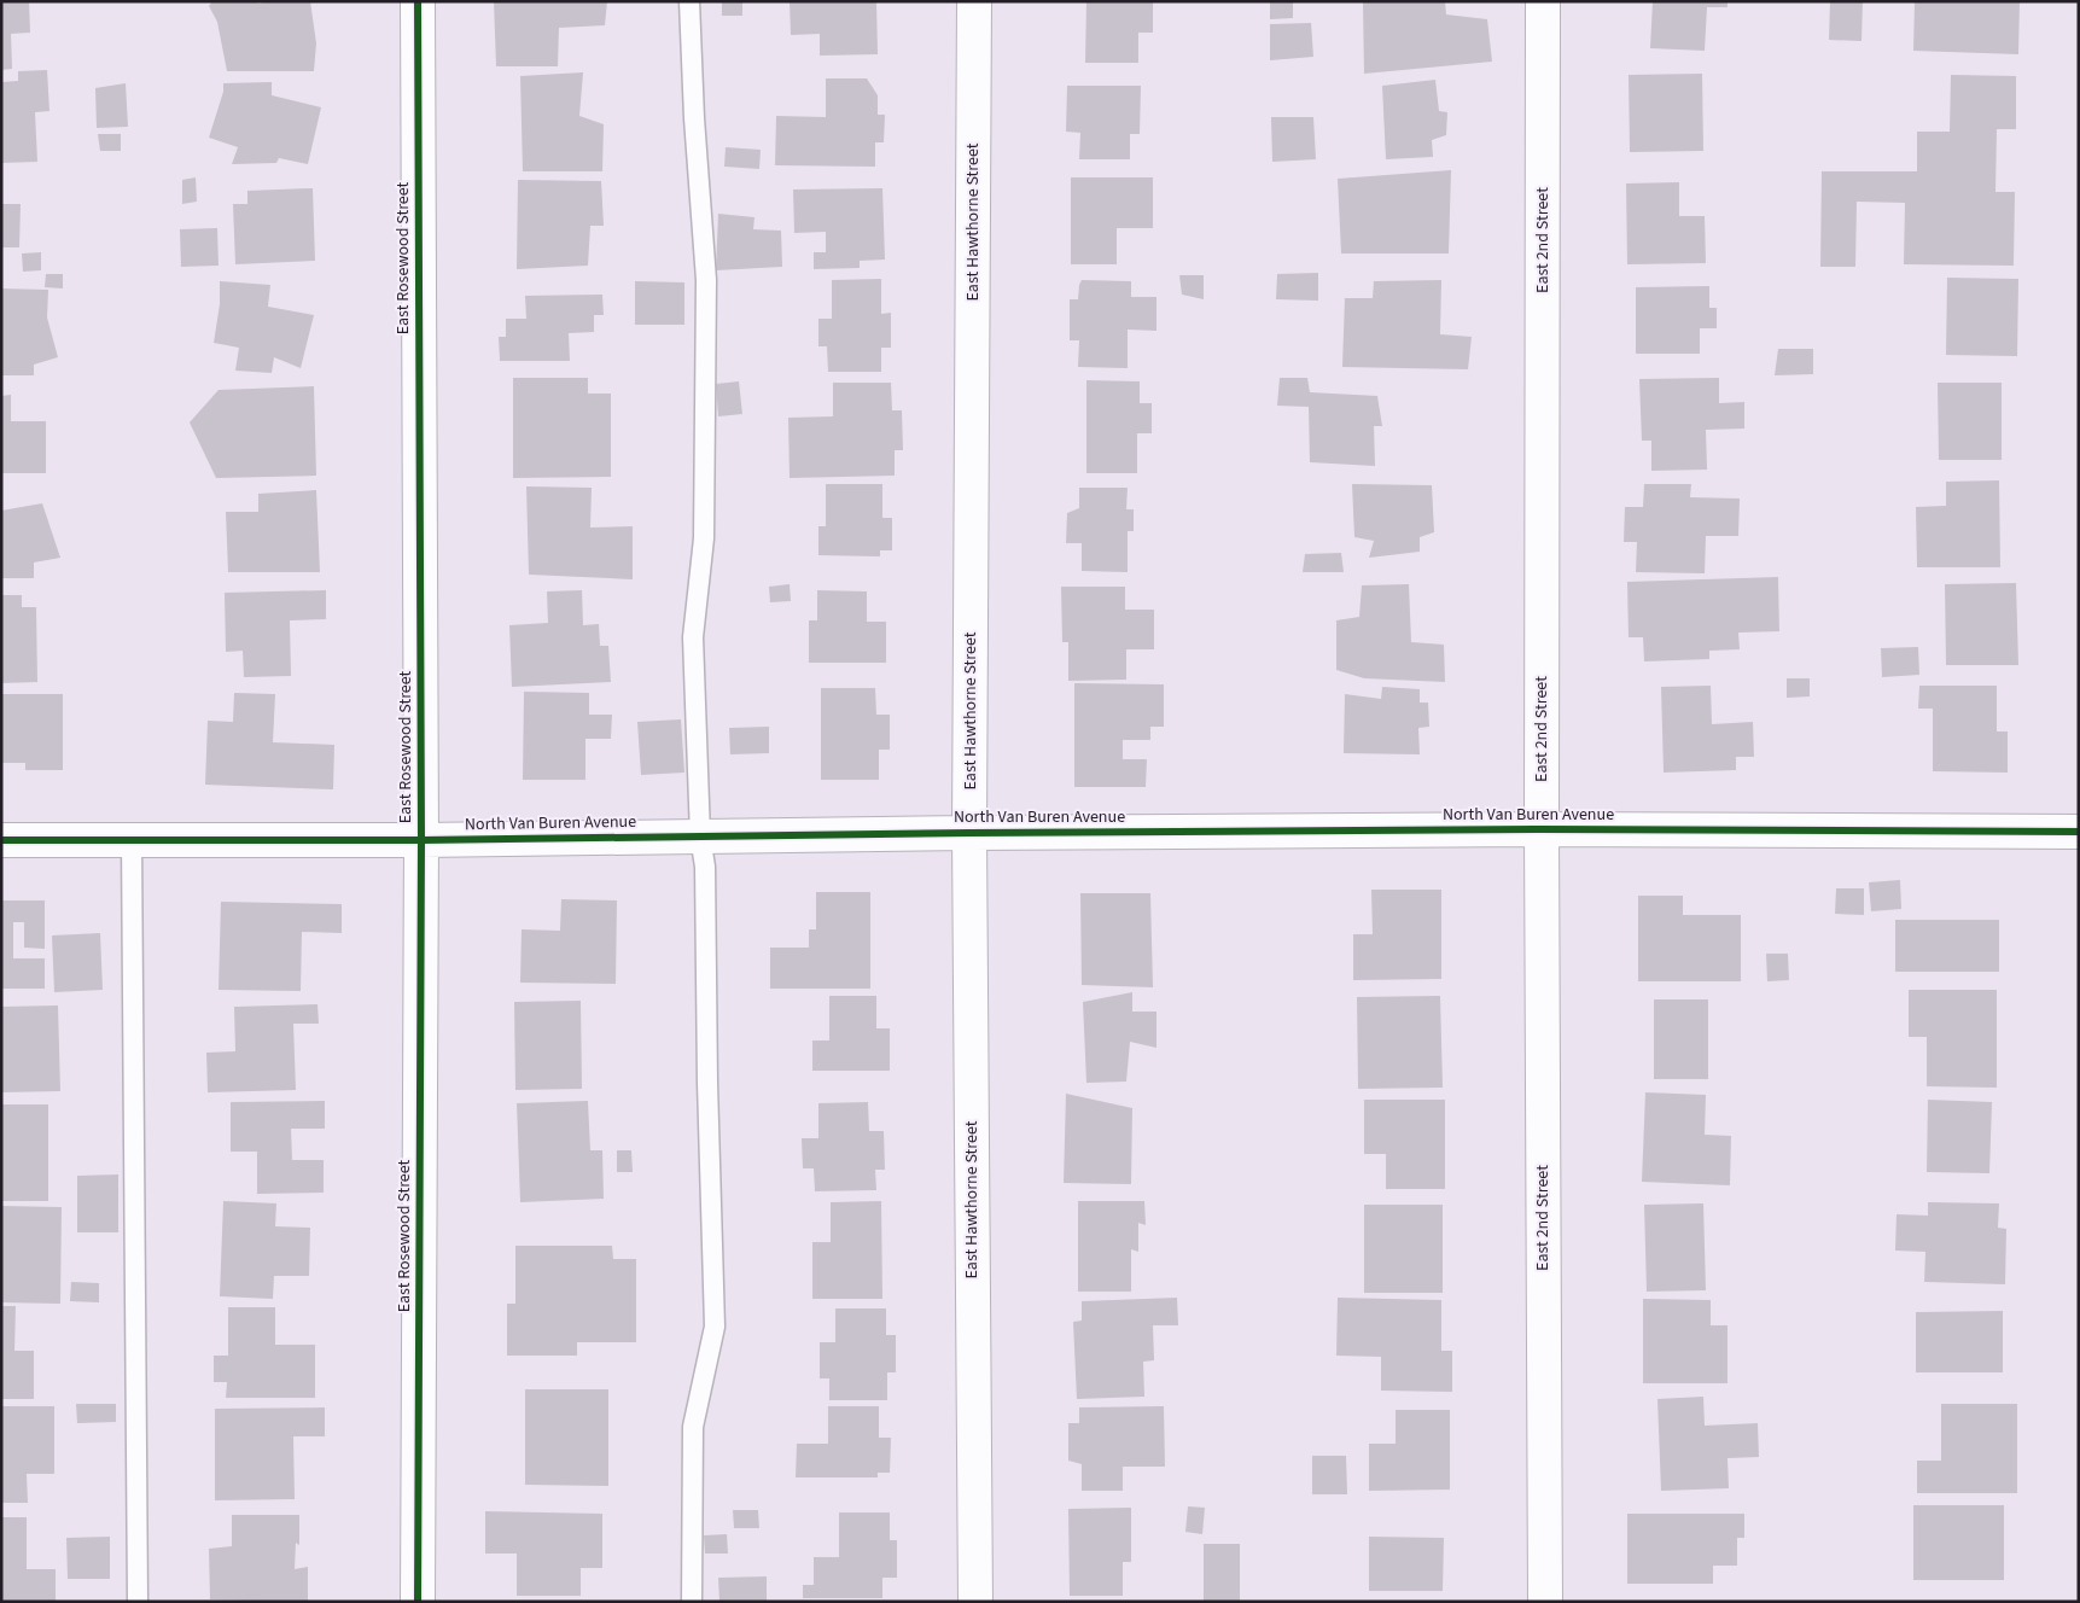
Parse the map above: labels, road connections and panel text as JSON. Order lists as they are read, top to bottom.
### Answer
{
  "streets": {
    "street": [
      "East Hawthorne Street",
      "East 2nd Street",
      "East Rosewood Street",
      "North Van Buren Avenue"
    ]
  },
  "crossings": [
    ["East Hawthorne Street", "North Van Buren Avenue"],
    ["East 2nd Street", "North Van Buren Avenue"],
    ["East Rosewood Street", "North Van Buren Avenue"]
  ]
}
